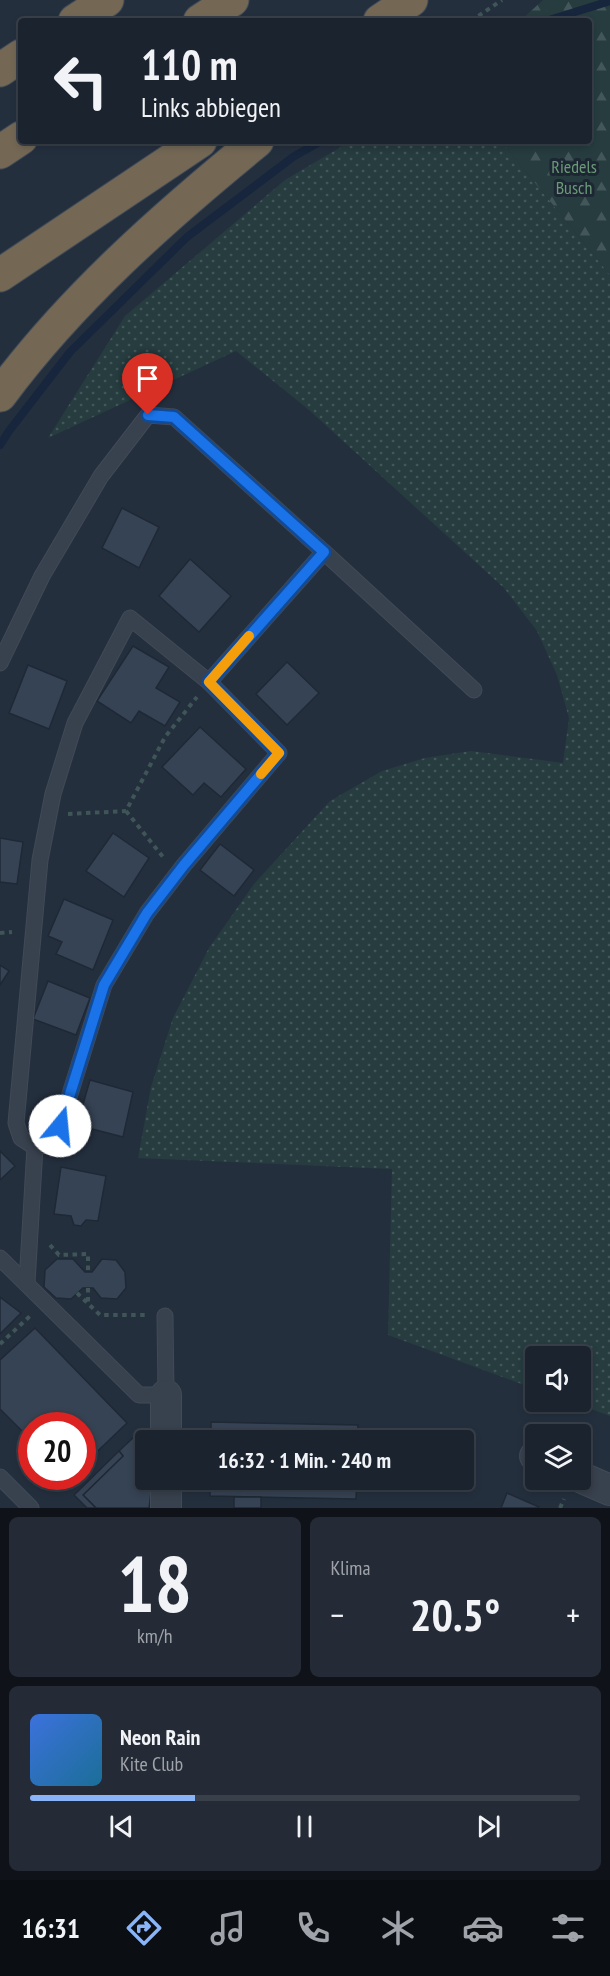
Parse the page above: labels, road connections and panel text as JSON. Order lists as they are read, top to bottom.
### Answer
{
  "parks": ["Riedels Busch"],
  "page": {
    "turn": ["110 m", "Links abbiegen"],
    "limit": "20",
    "trip": "16:32 · 1 Min. · 240 m",
    "tile": [
      ["18", "km/h"],
      "Klima"
    ],
    "heat": ["−", "20.5°", "+"],
    "song": ["Neon Rain", "Kite Club"],
    "tabs": "16:31"
  }
}
